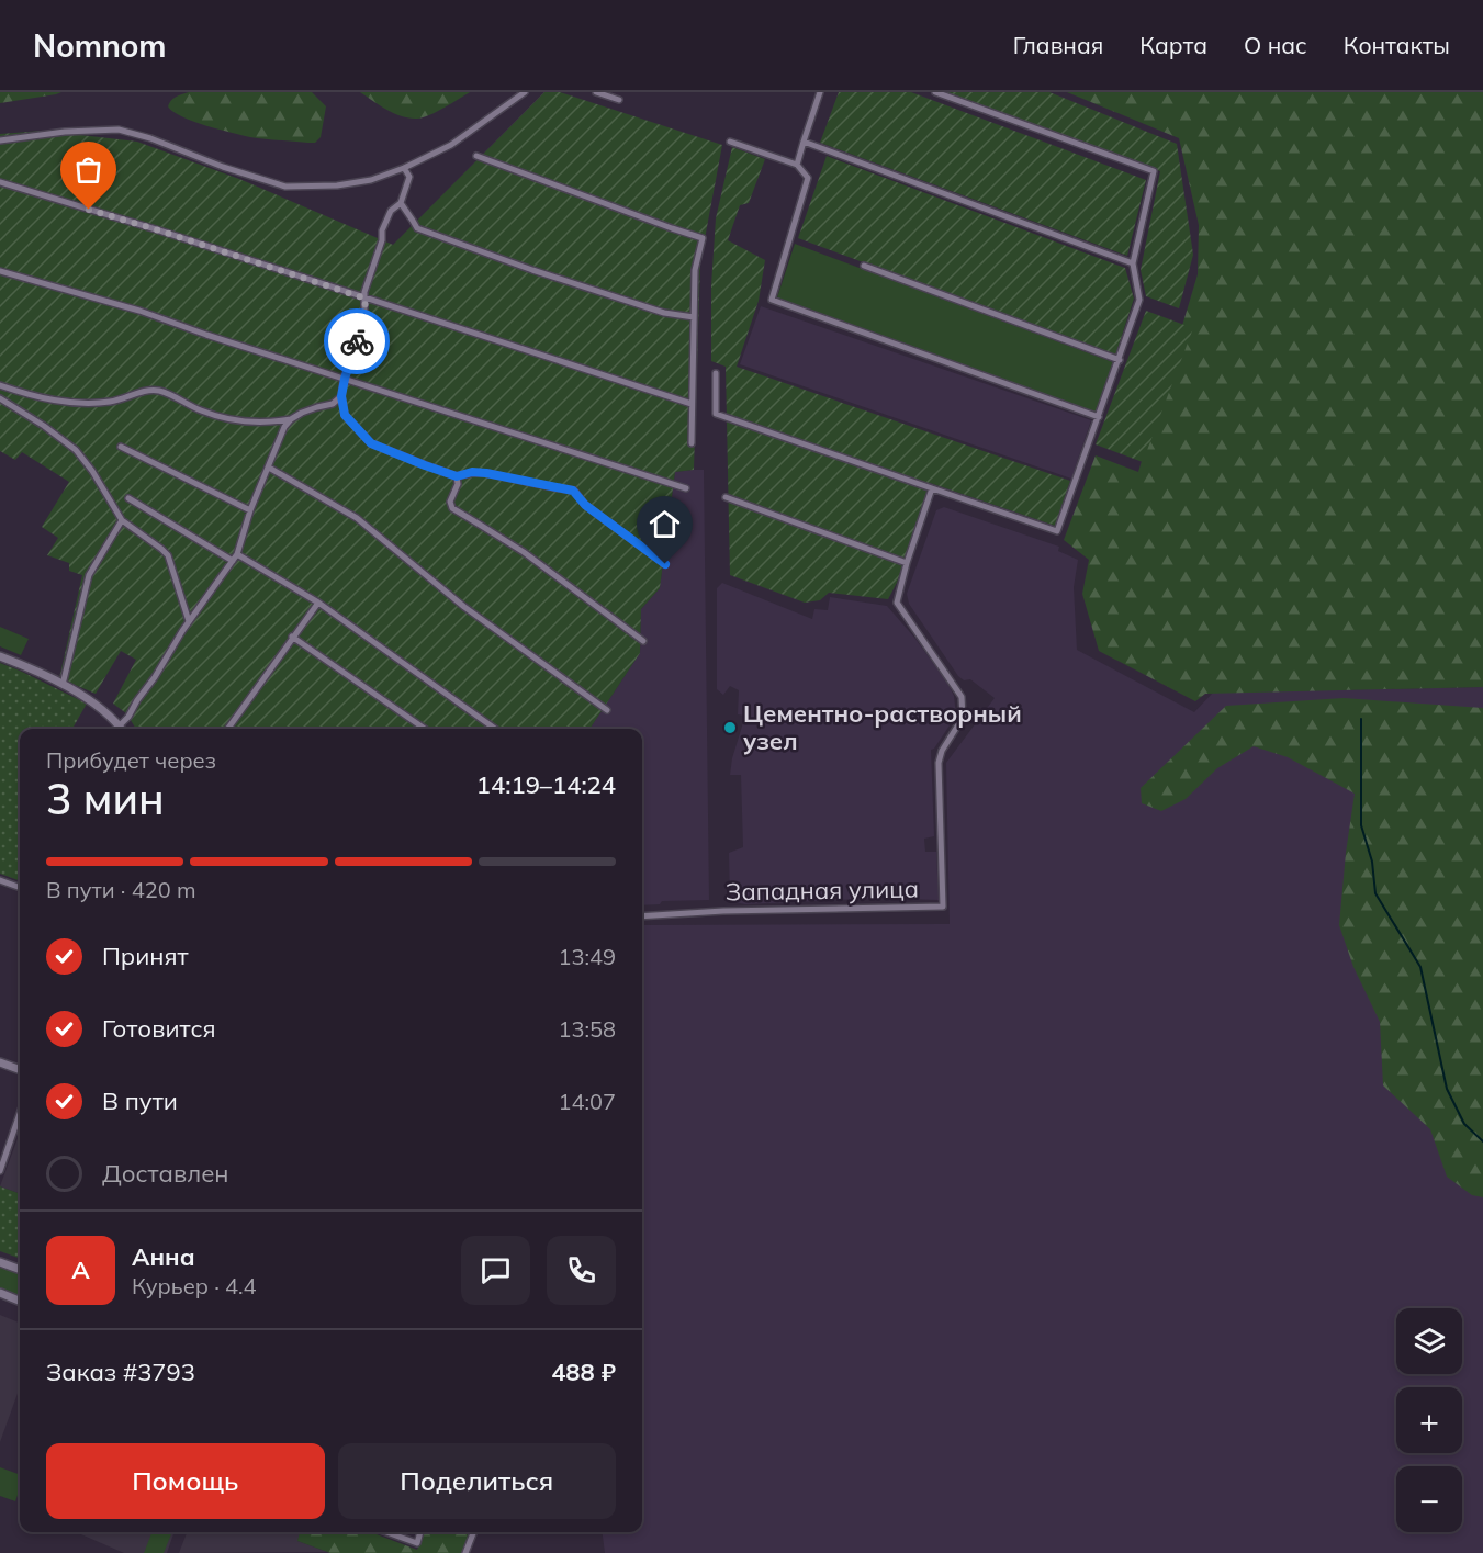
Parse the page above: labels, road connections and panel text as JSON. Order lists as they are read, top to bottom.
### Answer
{
  "streets": {
    "street": ["Западная улица"]
  },
  "places": ["Цементно-растворный узел"],
  "page": {
    "header": "Nomnom",
    "nav": [
      "Главная",
      "Карта",
      "О нас",
      "Контакты"
    ],
    "heading": ["3 мин", "Прибудет через", "14:19–14:24"],
    "panel": [
      "Анна",
      "Курьер · 4.4",
      "Заказ #3793",
      "488 ₽"
    ],
    "bar": "В пути · 420 m",
    "list": [
      ["Принят", "13:49"],
      ["Готовится", "13:58"],
      ["В пути", "14:07"],
      "Доставлен"
    ],
    "round": "А",
    "map_buttons": ["+", "−"],
    "buttons": ["Помощь", "Поделиться"]
  }
}
